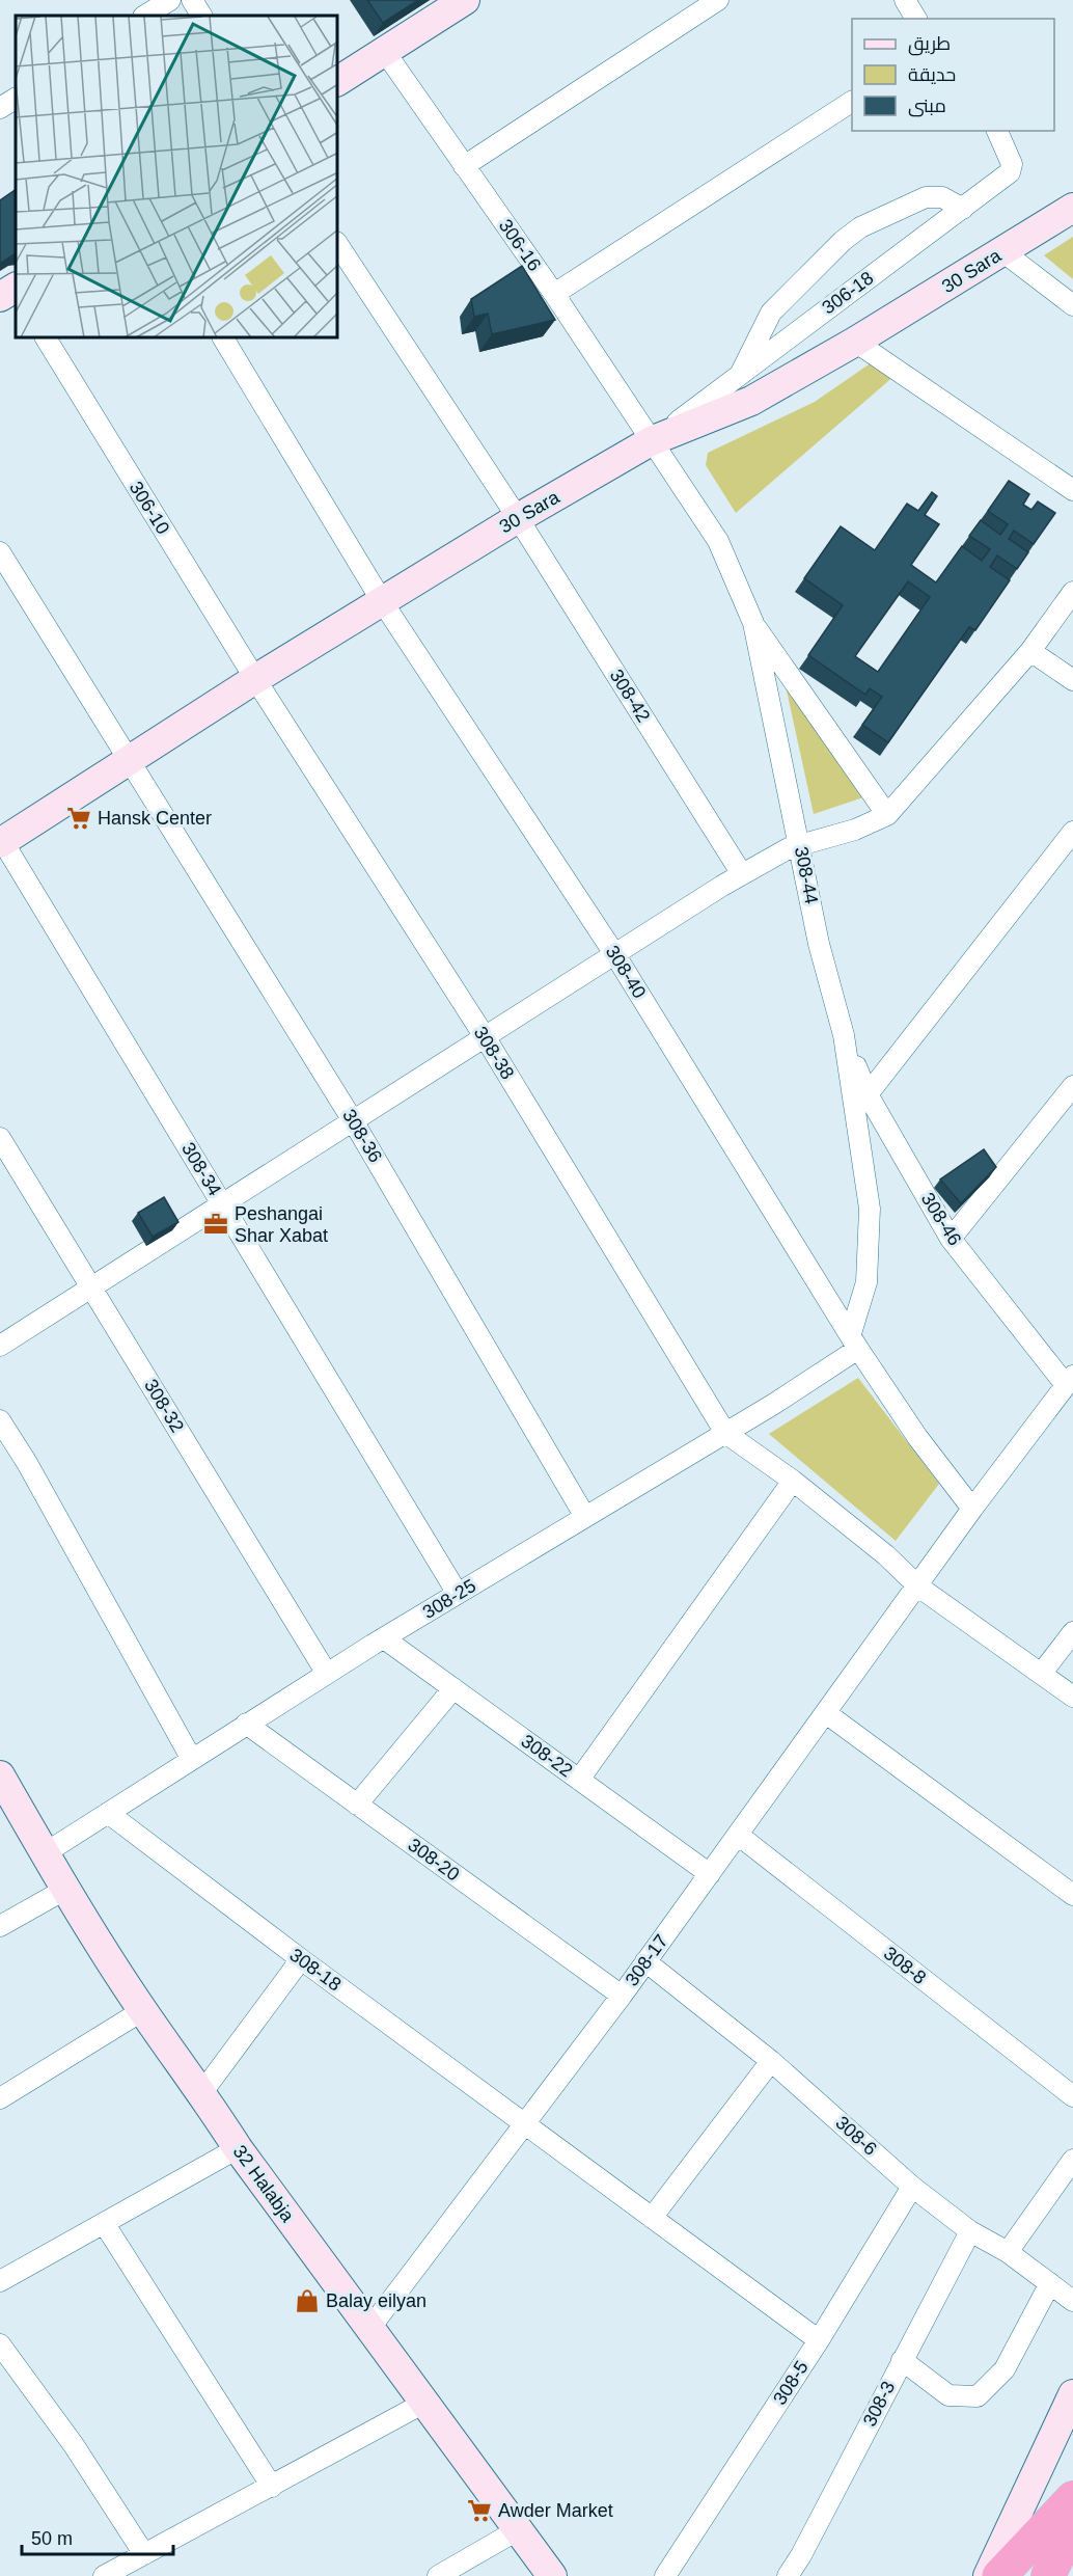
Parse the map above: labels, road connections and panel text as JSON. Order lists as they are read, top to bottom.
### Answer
{
  "streets": {
    "street": [
      "306-16",
      "30 Sara",
      "306-18",
      "306-10",
      "308-42",
      "308-44",
      "308-40",
      "308-38",
      "308-36",
      "308-34",
      "308-46",
      "308-32",
      "308-25",
      "308-22",
      "308-20",
      "308-17",
      "308-8",
      "308-18",
      "308-6",
      "32 Halabja",
      "308-5",
      "308-3"
    ]
  },
  "crossings": [
    ["306-16", "30 Sara"],
    ["306-16", "306-18"],
    ["306-16", "308-44"],
    ["30 Sara", "306-18"],
    ["30 Sara", "306-10"],
    ["30 Sara", "308-42"],
    ["30 Sara", "308-44"],
    ["30 Sara", "308-40"],
    ["30 Sara", "308-38"],
    ["30 Sara", "308-36"],
    ["30 Sara", "308-34"],
    ["306-18", "308-44"],
    ["306-10", "308-38"],
    ["308-44", "308-40"],
    ["308-44", "308-46"],
    ["308-44", "308-25"],
    ["308-40", "308-25"],
    ["308-40", "308-17"],
    ["308-38", "308-25"],
    ["308-36", "308-25"],
    ["308-34", "308-25"],
    ["308-46", "308-17"],
    ["308-32", "308-25"],
    ["308-25", "308-22"],
    ["308-25", "308-20"],
    ["308-25", "308-18"],
    ["308-25", "32 Halabja"],
    ["308-22", "308-17"],
    ["308-20", "308-17"],
    ["308-17", "308-8"],
    ["308-17", "308-18"],
    ["308-17", "308-6"],
    ["308-17", "32 Halabja"],
    ["308-18", "308-5"],
    ["308-6", "308-5"],
    ["308-6", "308-3"]
  ],
  "places": {
    "supermarket": ["Hansk Center", "Awder Market"],
    "office": ["Peshangai Shar Xabat"],
    "shop": ["Balay eilyan"]
  },
  "legend": ["طريق", "حديقة", "مبنى"],
  "scale_bar": "50 m"
}
